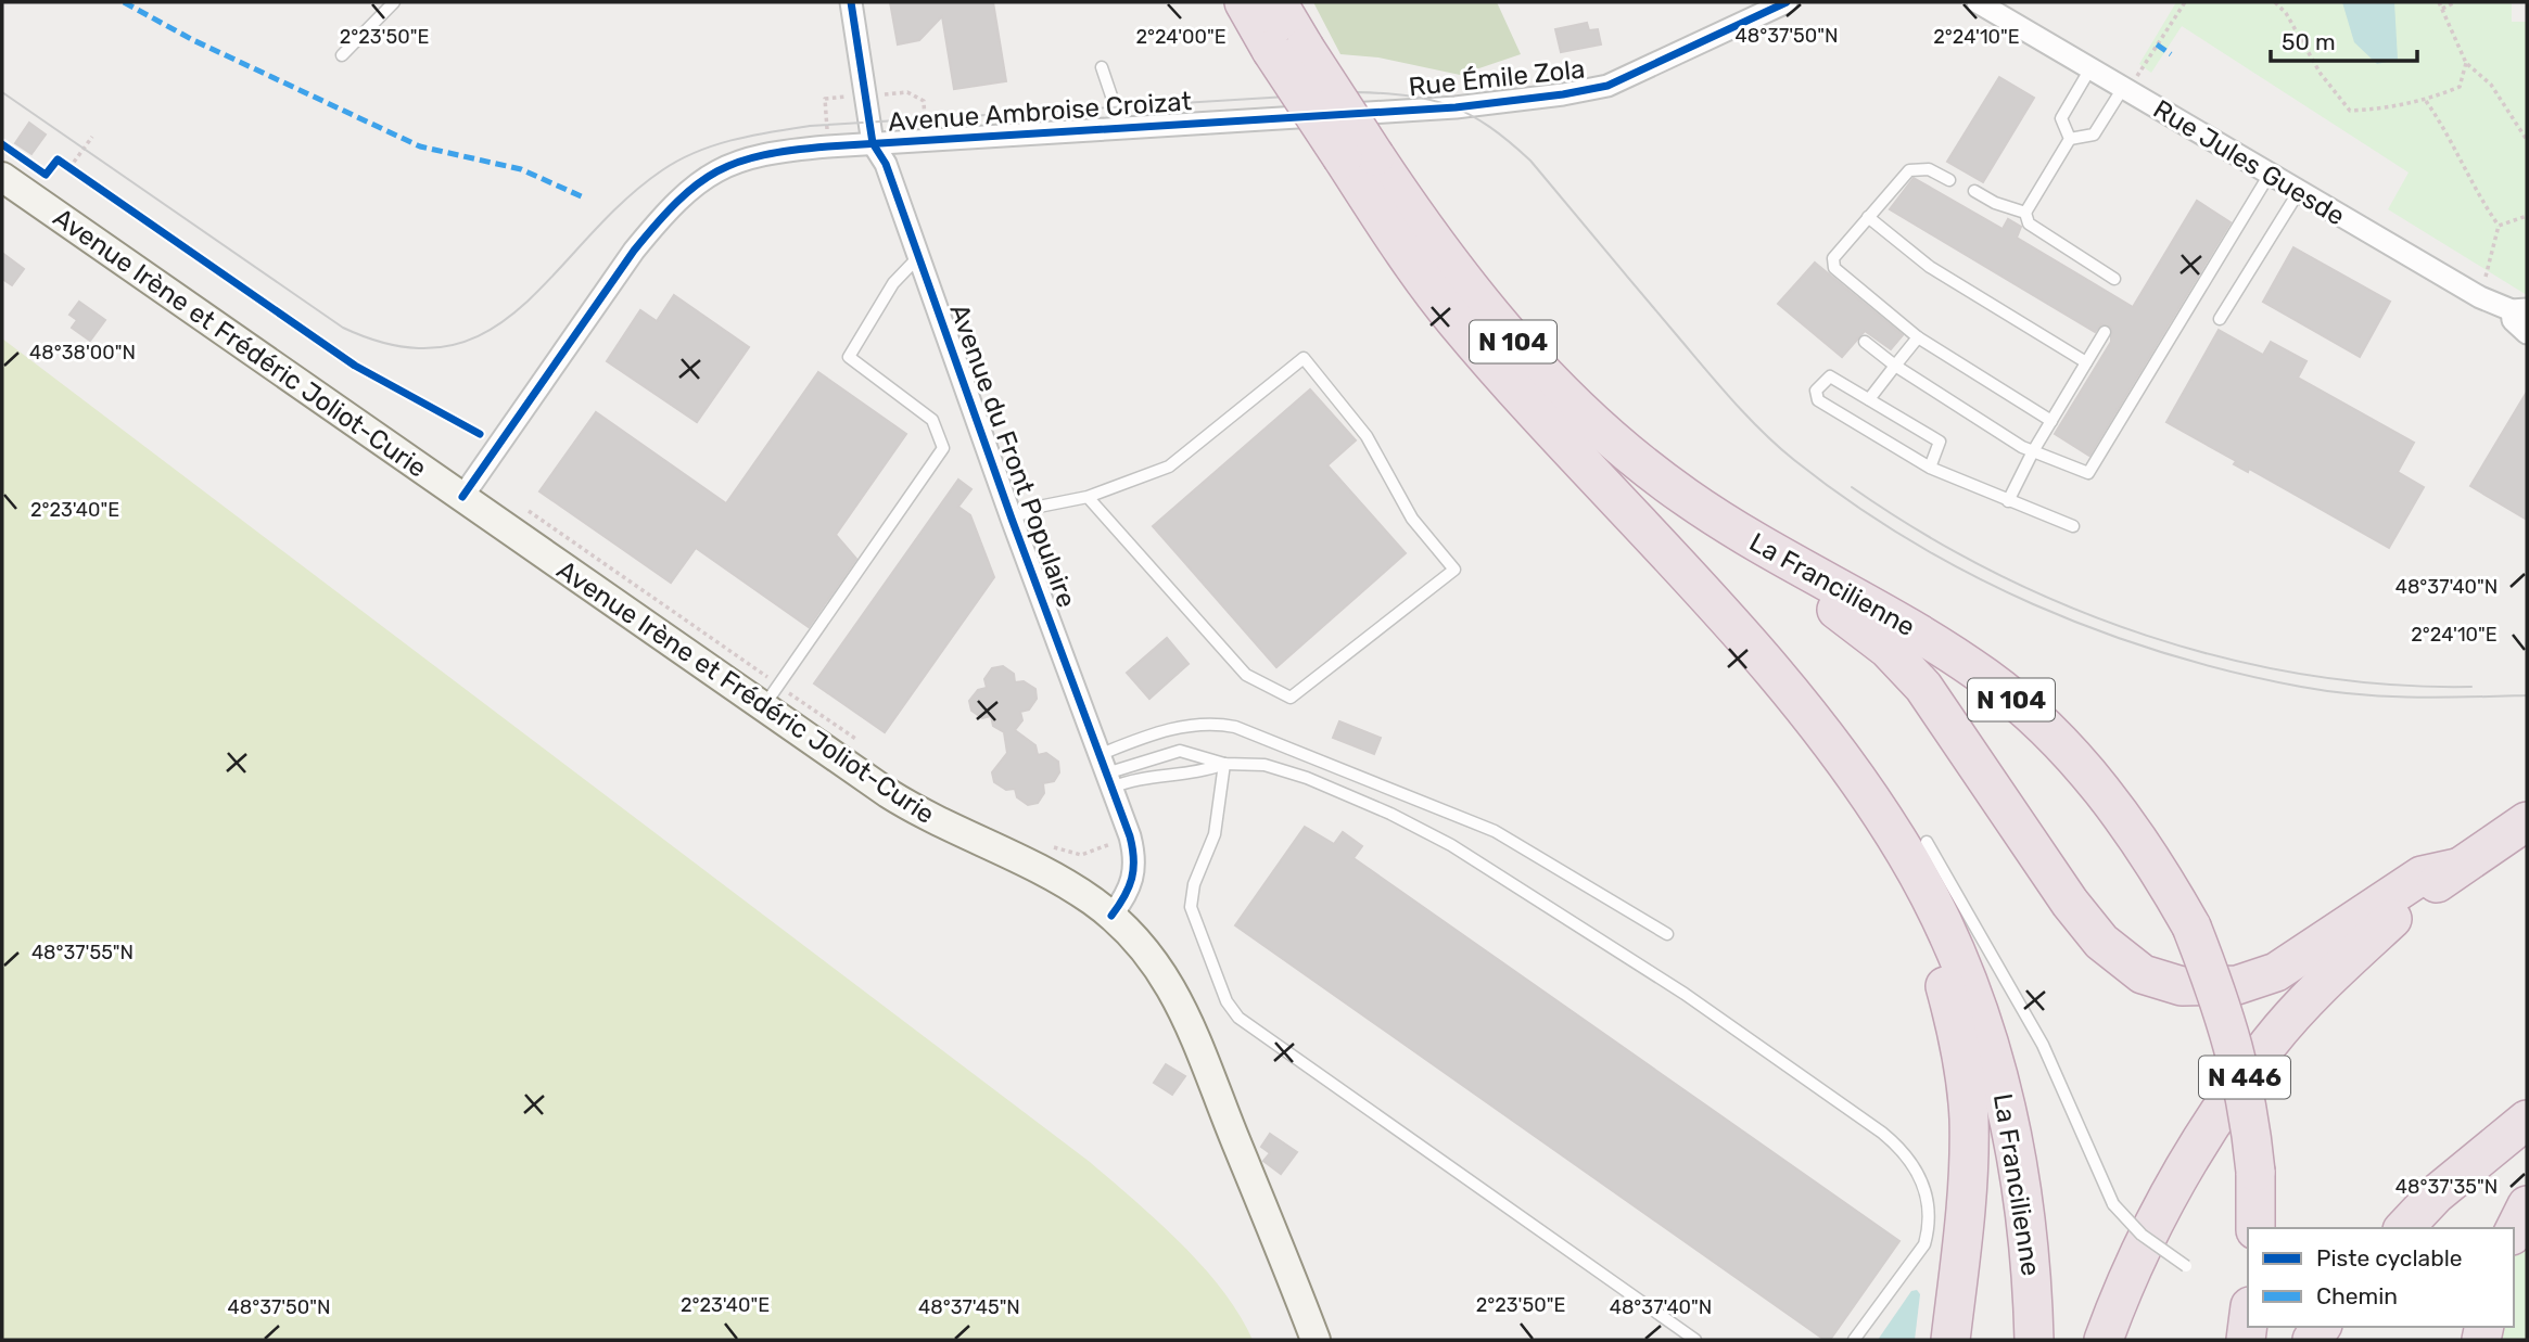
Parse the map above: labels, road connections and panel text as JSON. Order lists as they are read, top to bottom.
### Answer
{
  "streets": {
    "highway": ["N 104", "La Francilienne", "N 446"],
    "main road": ["Avenue Irène et Frédéric Joliot-Curie"],
    "street": [
      "Rue Émile Zola",
      "Avenue Ambroise Croizat",
      "Rue Jules Guesde",
      "Avenue du Front Populaire"
    ]
  },
  "crossings": [
    ["Rue Émile Zola", "Avenue Ambroise Croizat"],
    ["Avenue Ambroise Croizat", "Avenue Irène et Frédéric Joliot-Curie"],
    ["Avenue Ambroise Croizat", "Avenue du Front Populaire"],
    ["Avenue Irène et Frédéric Joliot-Curie", "Avenue du Front Populaire"]
  ],
  "legend": ["Piste cyclable", "Chemin"],
  "scale_bar": "50 m",
  "coordinates": [
    "48°37'50\"N",
    "2°24'10\"E",
    "2°23'50\"E",
    "2°24'00\"E",
    "48°38'00\"N",
    "2°23'40\"E",
    "48°37'40\"N",
    "48°37'55\"N",
    "48°37'35\"N",
    "48°37'45\"N"
  ]
}
